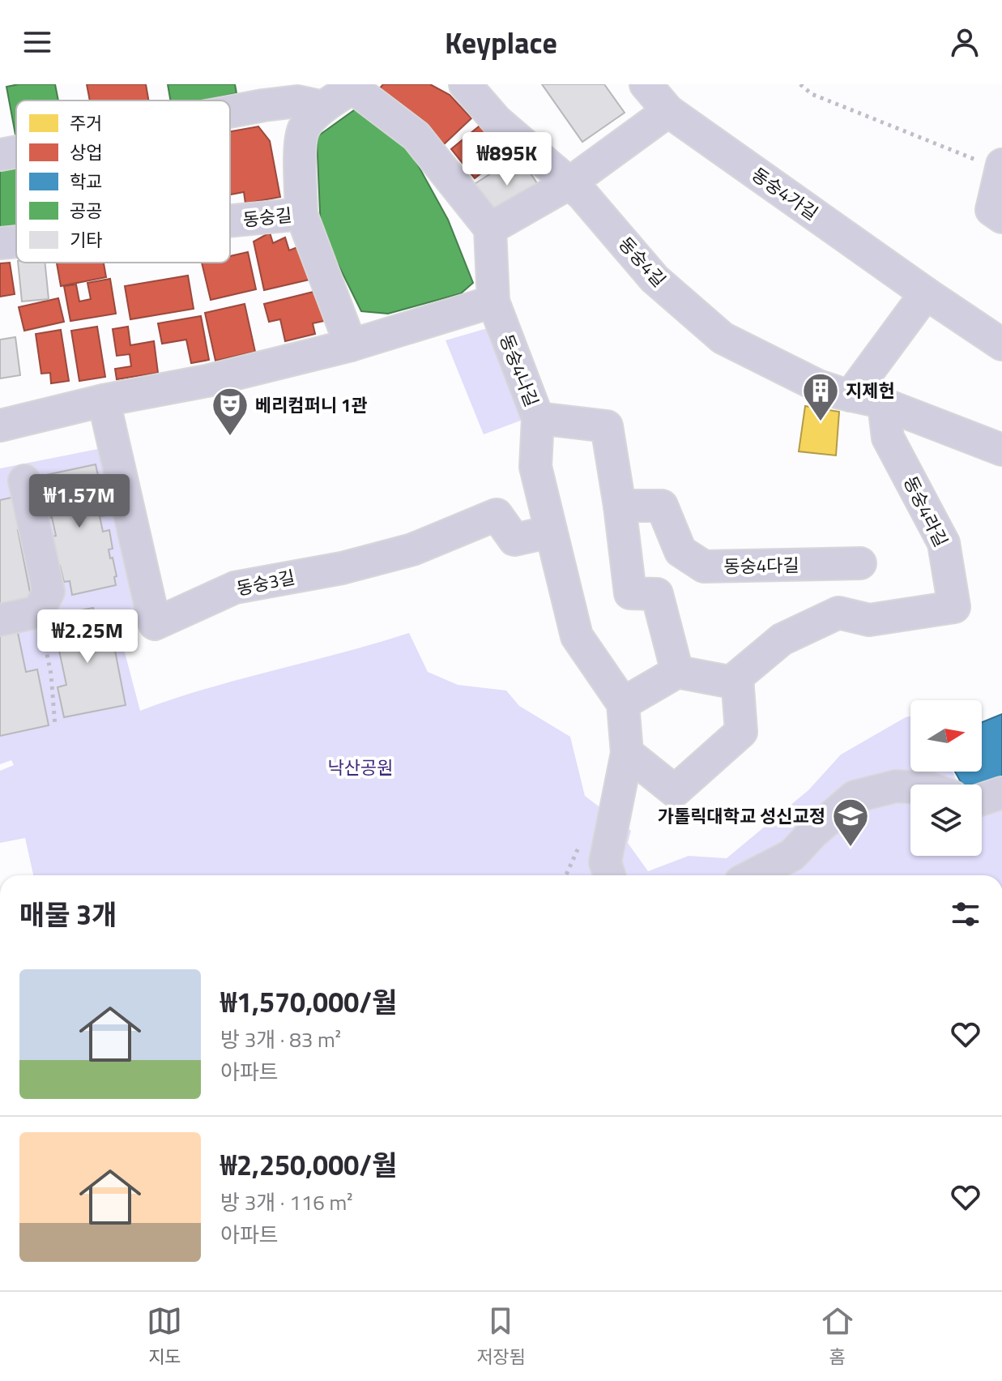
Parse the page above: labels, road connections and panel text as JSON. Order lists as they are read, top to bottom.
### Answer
{
  "streets": {
    "street": [
      "동숭4가길",
      "동숭길",
      "동숭4길",
      "동숭4나길",
      "동숭4라길",
      "동숭4다길",
      "동숭3길"
    ]
  },
  "crossings": [
    ["동숭4길", "동숭4라길"],
    ["동숭4나길", "동숭4라길"],
    ["동숭4나길", "동숭3길"]
  ],
  "parks": ["낙산공원"],
  "places": {
    "building": ["지제헌"],
    "theatre": ["베리컴퍼니 1관"],
    "school or university": ["가톨릭대학교 성신교정"]
  },
  "legend": [
    "주거",
    "상업",
    "학교",
    "공공",
    "기타"
  ],
  "north": "right",
  "page": {
    "header": "Keyplace",
    "price": ["₩895K", "₩1.57M", "₩2.25M"],
    "heading": "매물 3개",
    "list": [
      {
        "name": "₩1,570,000/월",
        "note": "방 3개 · 83 m² · 아파트"
      },
      {
        "name": "₩2,250,000/월",
        "note": "방 3개 · 116 m² · 아파트"
      }
    ],
    "tabs": ["지도", "저장됨", "홈"]
  }
}
